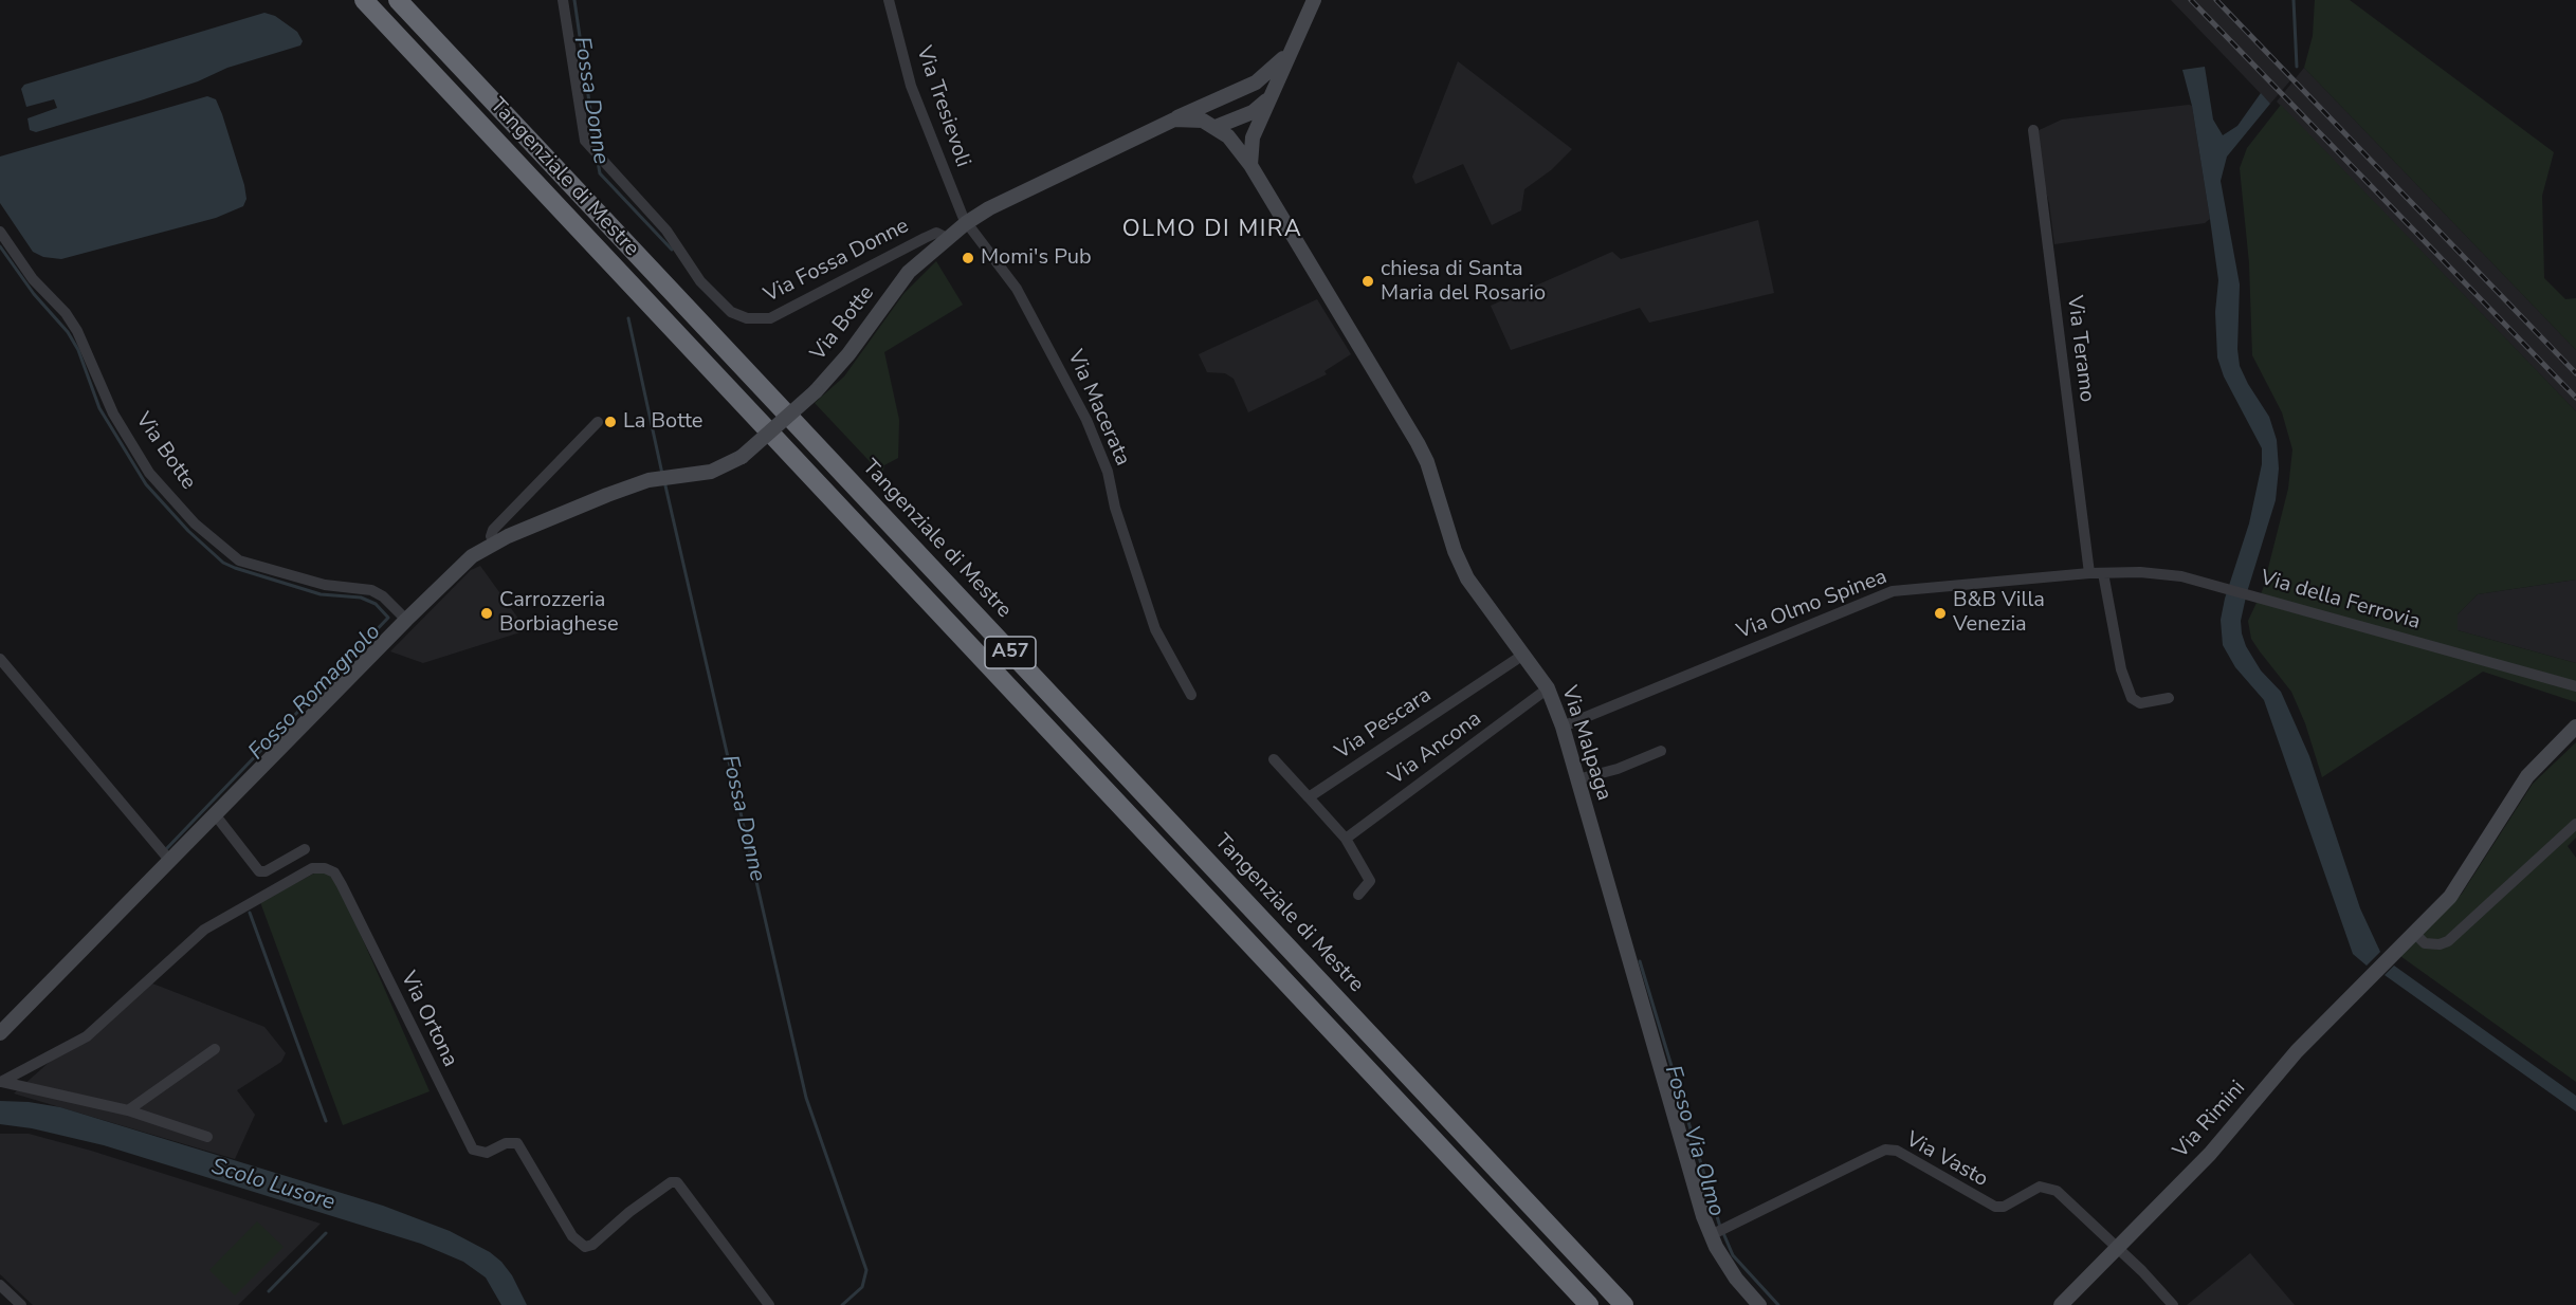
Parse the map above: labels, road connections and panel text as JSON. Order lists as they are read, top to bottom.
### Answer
{
  "streets": {
    "highway": ["Tangenziale di Mestre", "A57"],
    "street": [
      "Via Tresievoli",
      "Via Fossa Donne",
      "Via Botte",
      "Via Teramo",
      "Via Macerata",
      "Via della Ferrovia",
      "Via Olmo Spinea",
      "Via Pescara",
      "Via Malpaga",
      "Via Ancona",
      "Via Ortona",
      "Via Rimini",
      "Via Vasto"
    ]
  },
  "crossings": [
    ["Via Tresievoli", "Via Botte"],
    ["Via Tresievoli", "Via Macerata"],
    ["Via Fossa Donne", "Via Botte"],
    ["Via Botte", "Via Macerata"],
    ["Via Teramo", "Via della Ferrovia"],
    ["Via Teramo", "Via Olmo Spinea"],
    ["Via della Ferrovia", "Via Olmo Spinea"],
    ["Via Olmo Spinea", "Via Malpaga"],
    ["Via Pescara", "Via Malpaga"],
    ["Via Malpaga", "Via Ancona"],
    ["Via Malpaga", "Via Vasto"],
    ["Via Rimini", "Via Vasto"]
  ],
  "districts": ["OLMO DI MIRA"],
  "water": [
    "Fossa Donne",
    "Fosso Romagnolo",
    "Fosso Via Olmo",
    "Scolo Lusore"
  ],
  "places": [
    "Momi's Pub",
    "chiesa di Santa Maria del Rosario",
    "La Botte",
    "Carrozzeria Borbiaghese",
    "B&B Villa Venezia"
  ]
}
